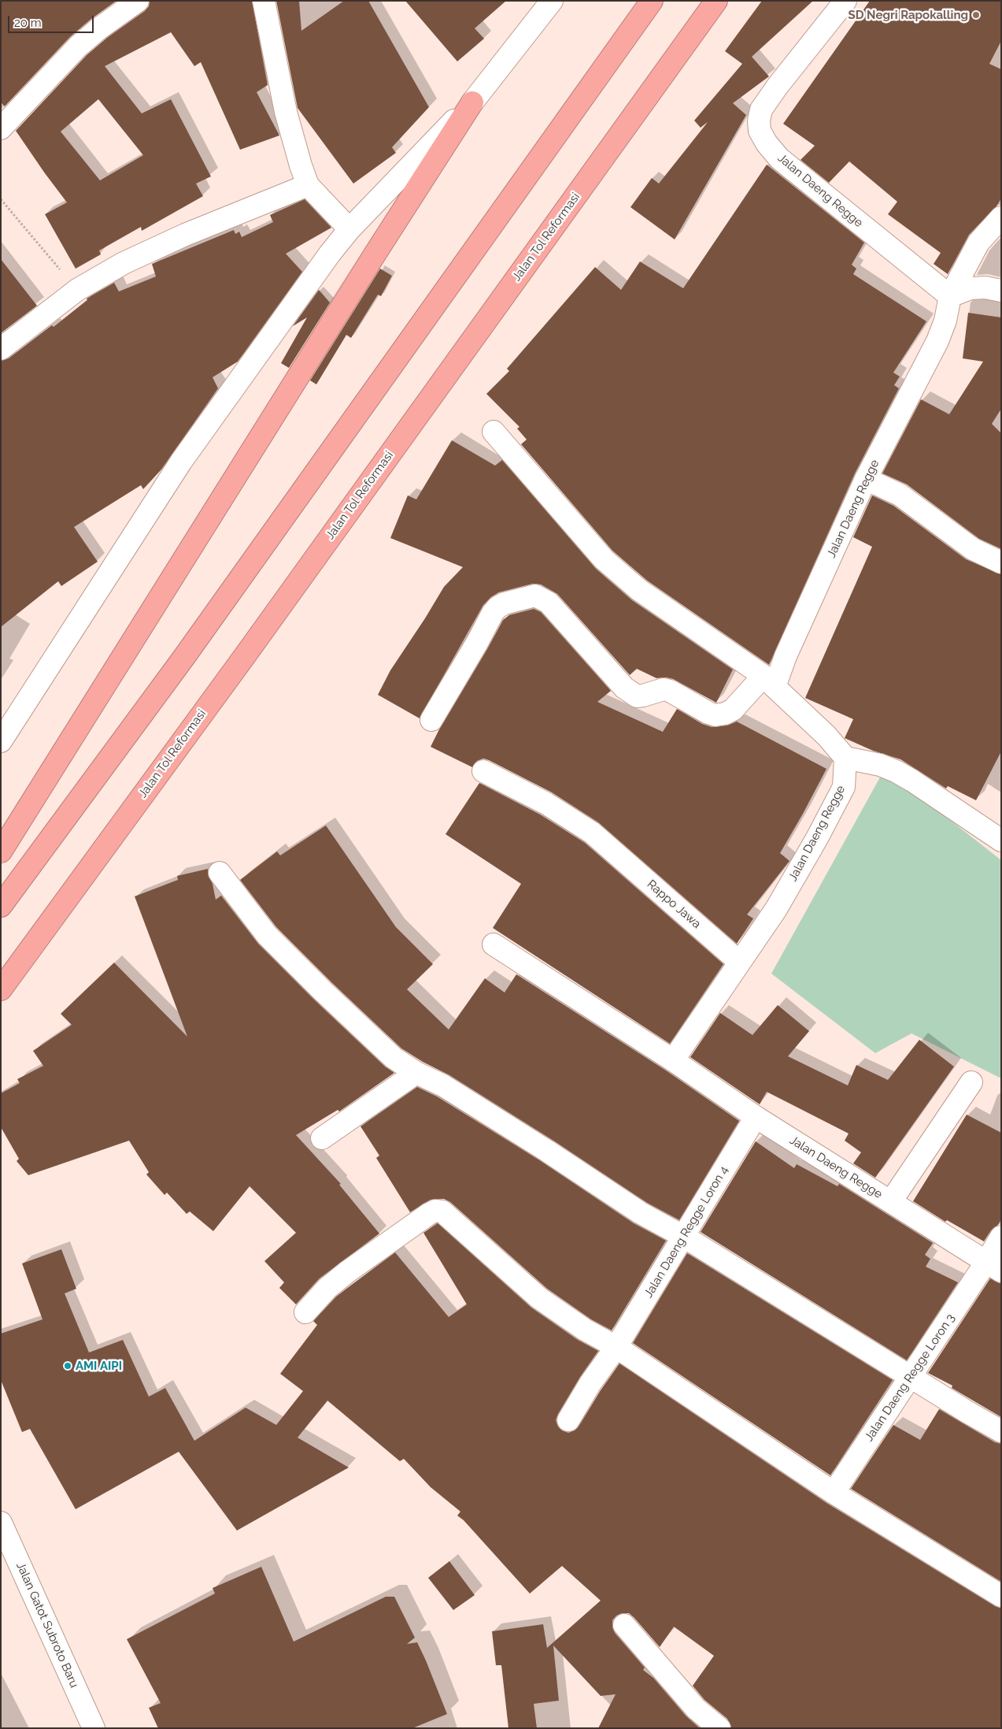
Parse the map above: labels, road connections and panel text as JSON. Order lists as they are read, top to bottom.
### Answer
{
  "streets": {
    "highway": ["Jalan Tol Reformasi"],
    "street": [
      "Jalan Daeng Regge",
      "Rappo Jawa",
      "Jalan Daeng Regge Loron 4",
      "Jalan Daeng Regge Loron 3",
      "Jalan Gatot Subroto Baru"
    ]
  },
  "crossings": [
    ["Jalan Daeng Regge", "Rappo Jawa"],
    ["Jalan Daeng Regge", "Jalan Daeng Regge Loron 4"],
    ["Jalan Daeng Regge", "Jalan Daeng Regge Loron 3"]
  ],
  "places": ["SD Negri Rapokalling", "AMI AIPI"],
  "scale_bar": "20 m"
}
